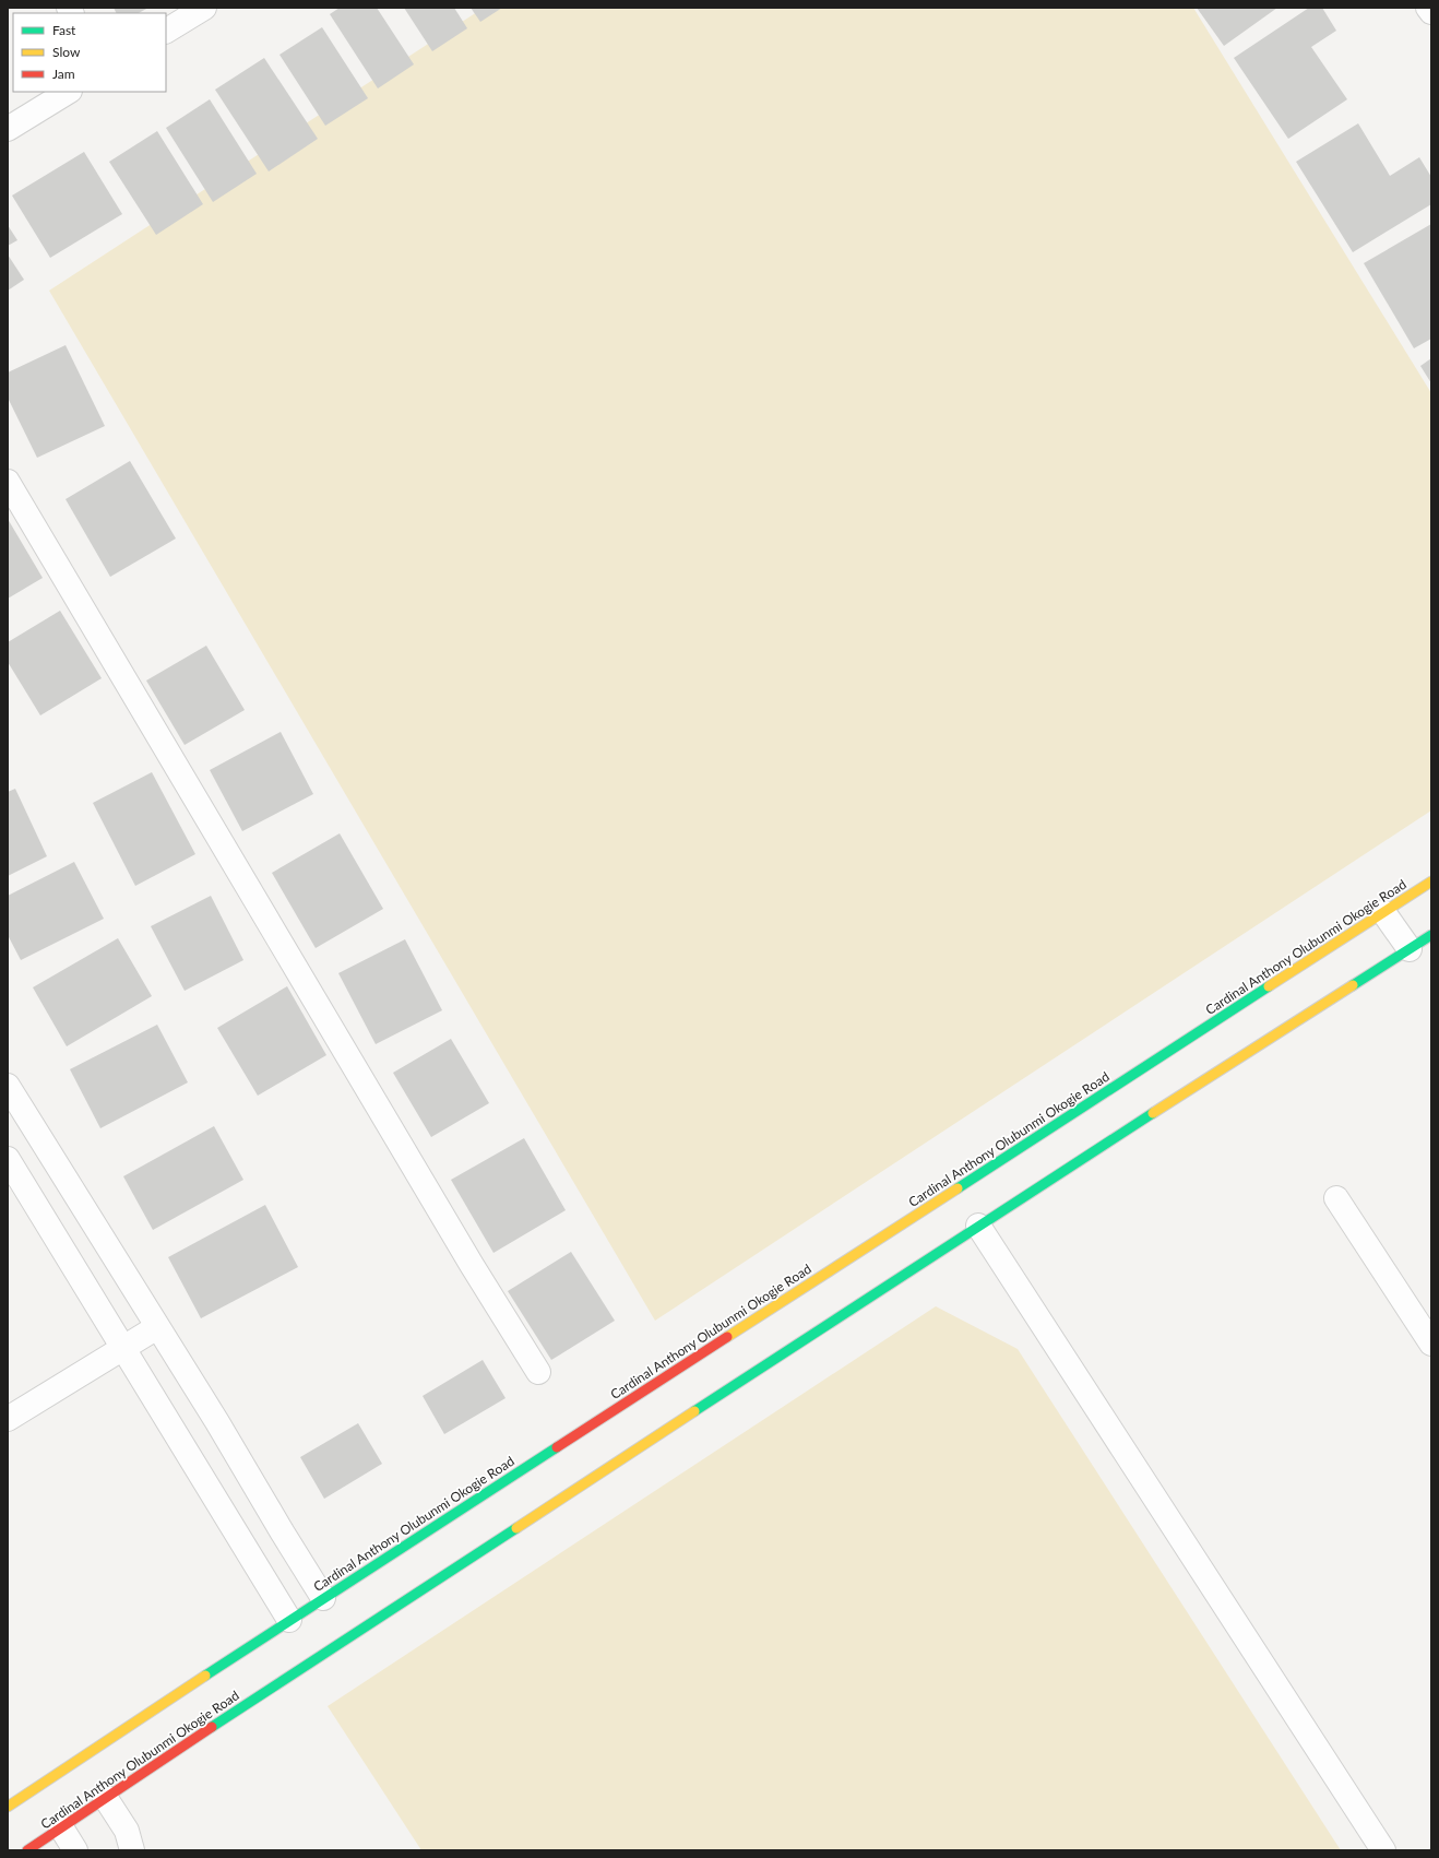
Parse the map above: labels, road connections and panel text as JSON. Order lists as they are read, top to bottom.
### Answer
{
  "streets": {
    "street": ["Cardinal Anthony Olubunmi Okogie Road"]
  },
  "legend": ["Fast", "Slow", "Jam"]
}
